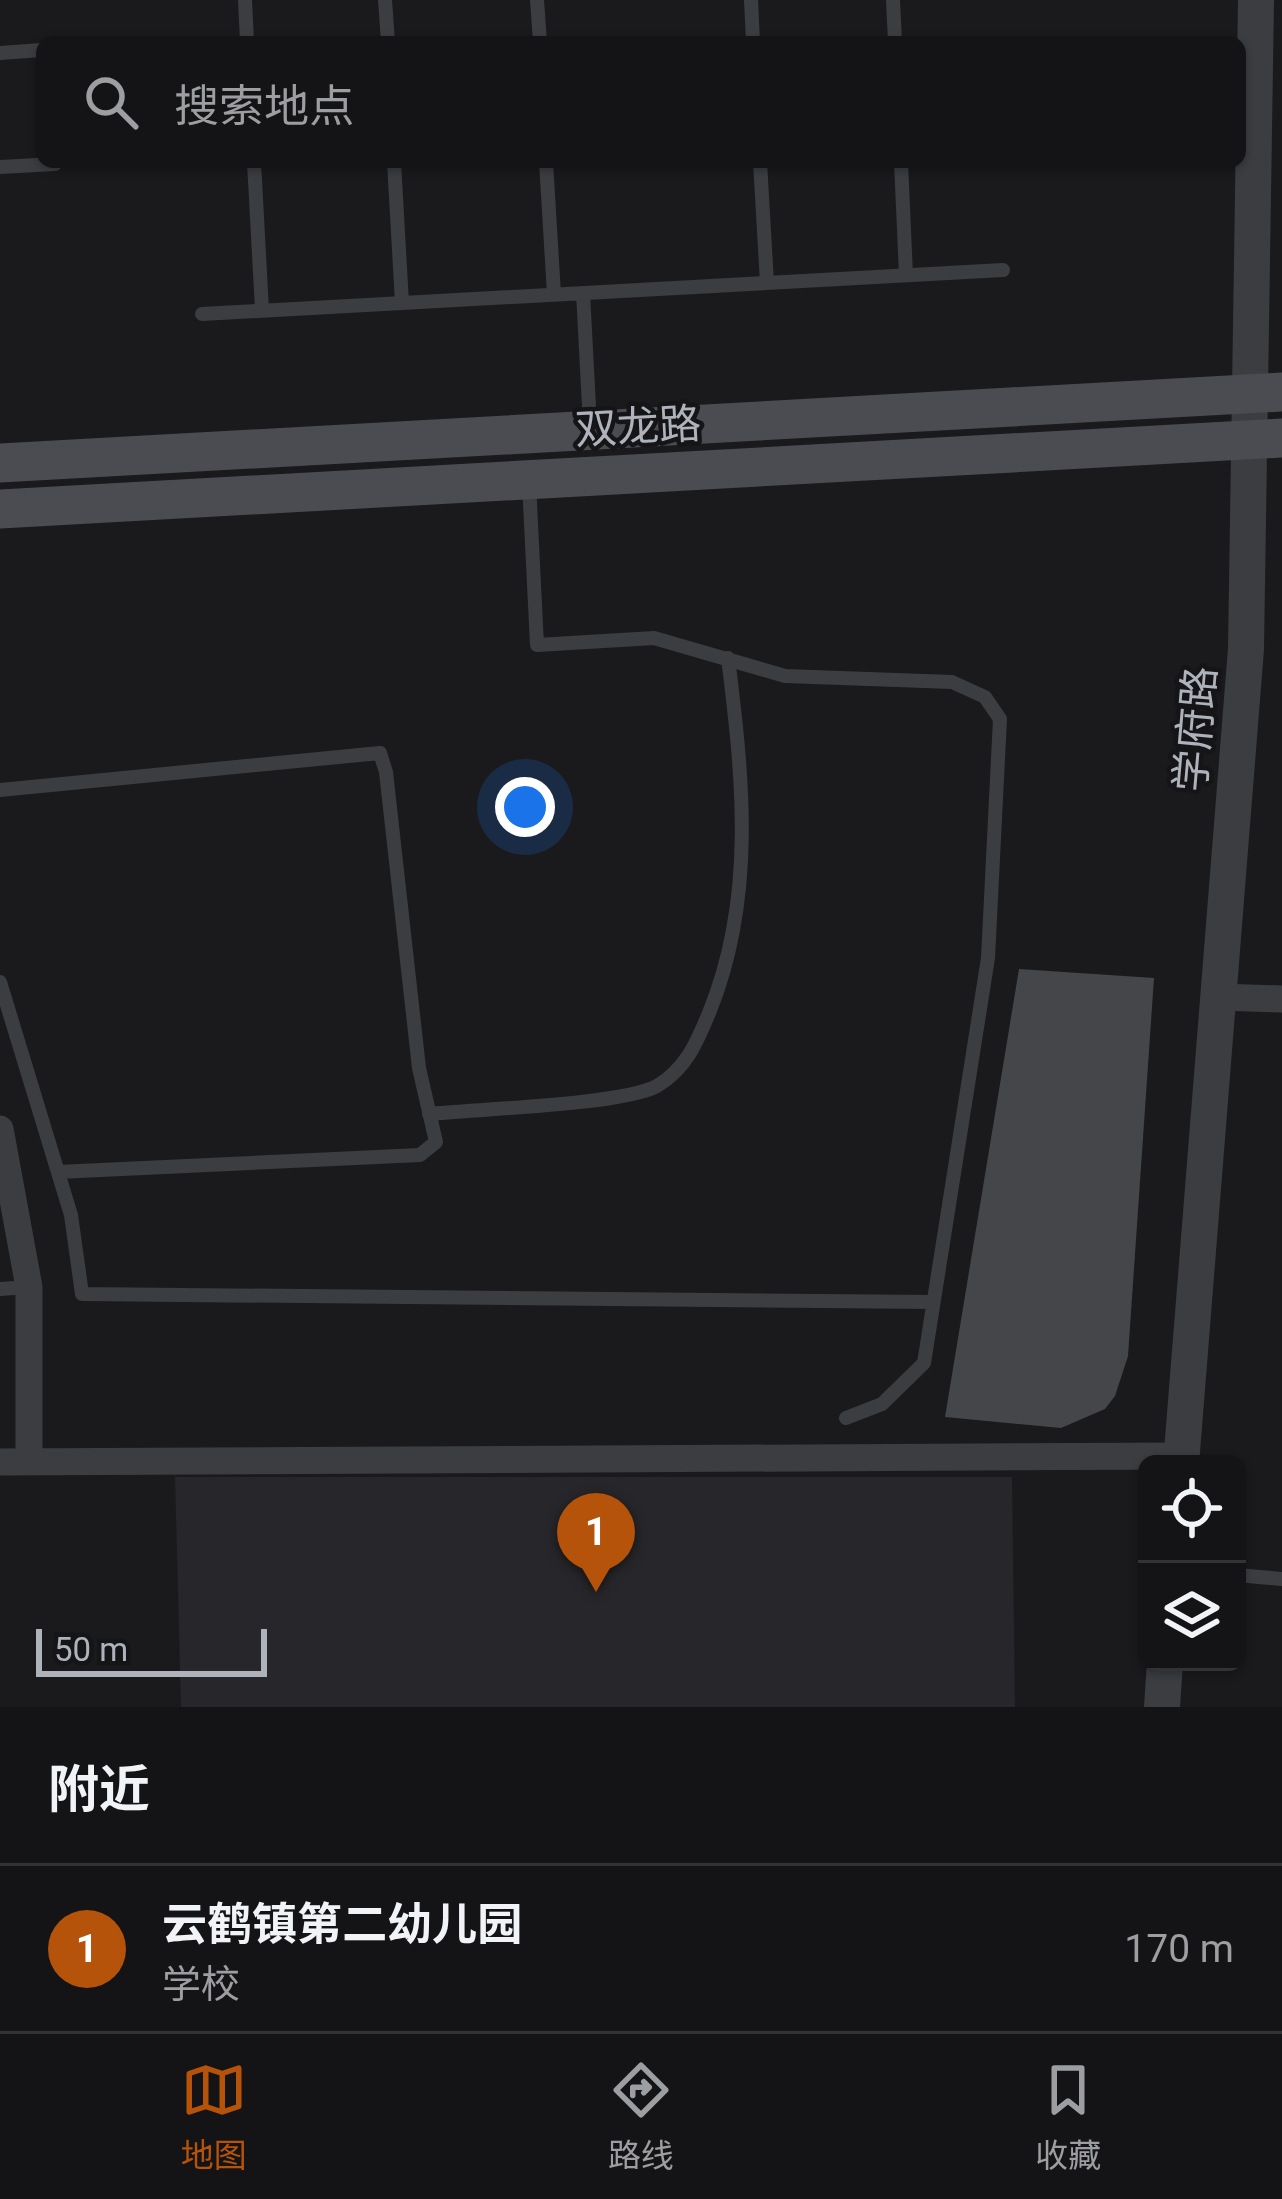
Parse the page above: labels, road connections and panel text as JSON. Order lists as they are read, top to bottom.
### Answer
{
  "streets": {
    "main road": ["双龙路"],
    "street": ["学府路"]
  },
  "crossings": [
    ["双龙路", "学府路"]
  ],
  "scale_bar": "50 m",
  "page": {
    "search": "搜索地点",
    "pins": "1",
    "scale": "50 m",
    "heading": "附近",
    "list": [
      {
        "mark": "1",
        "name": "云鹤镇第二幼儿园",
        "note": "学校",
        "value": "170 m"
      }
    ],
    "nav": ["地图", "路线", "收藏"]
  }
}
